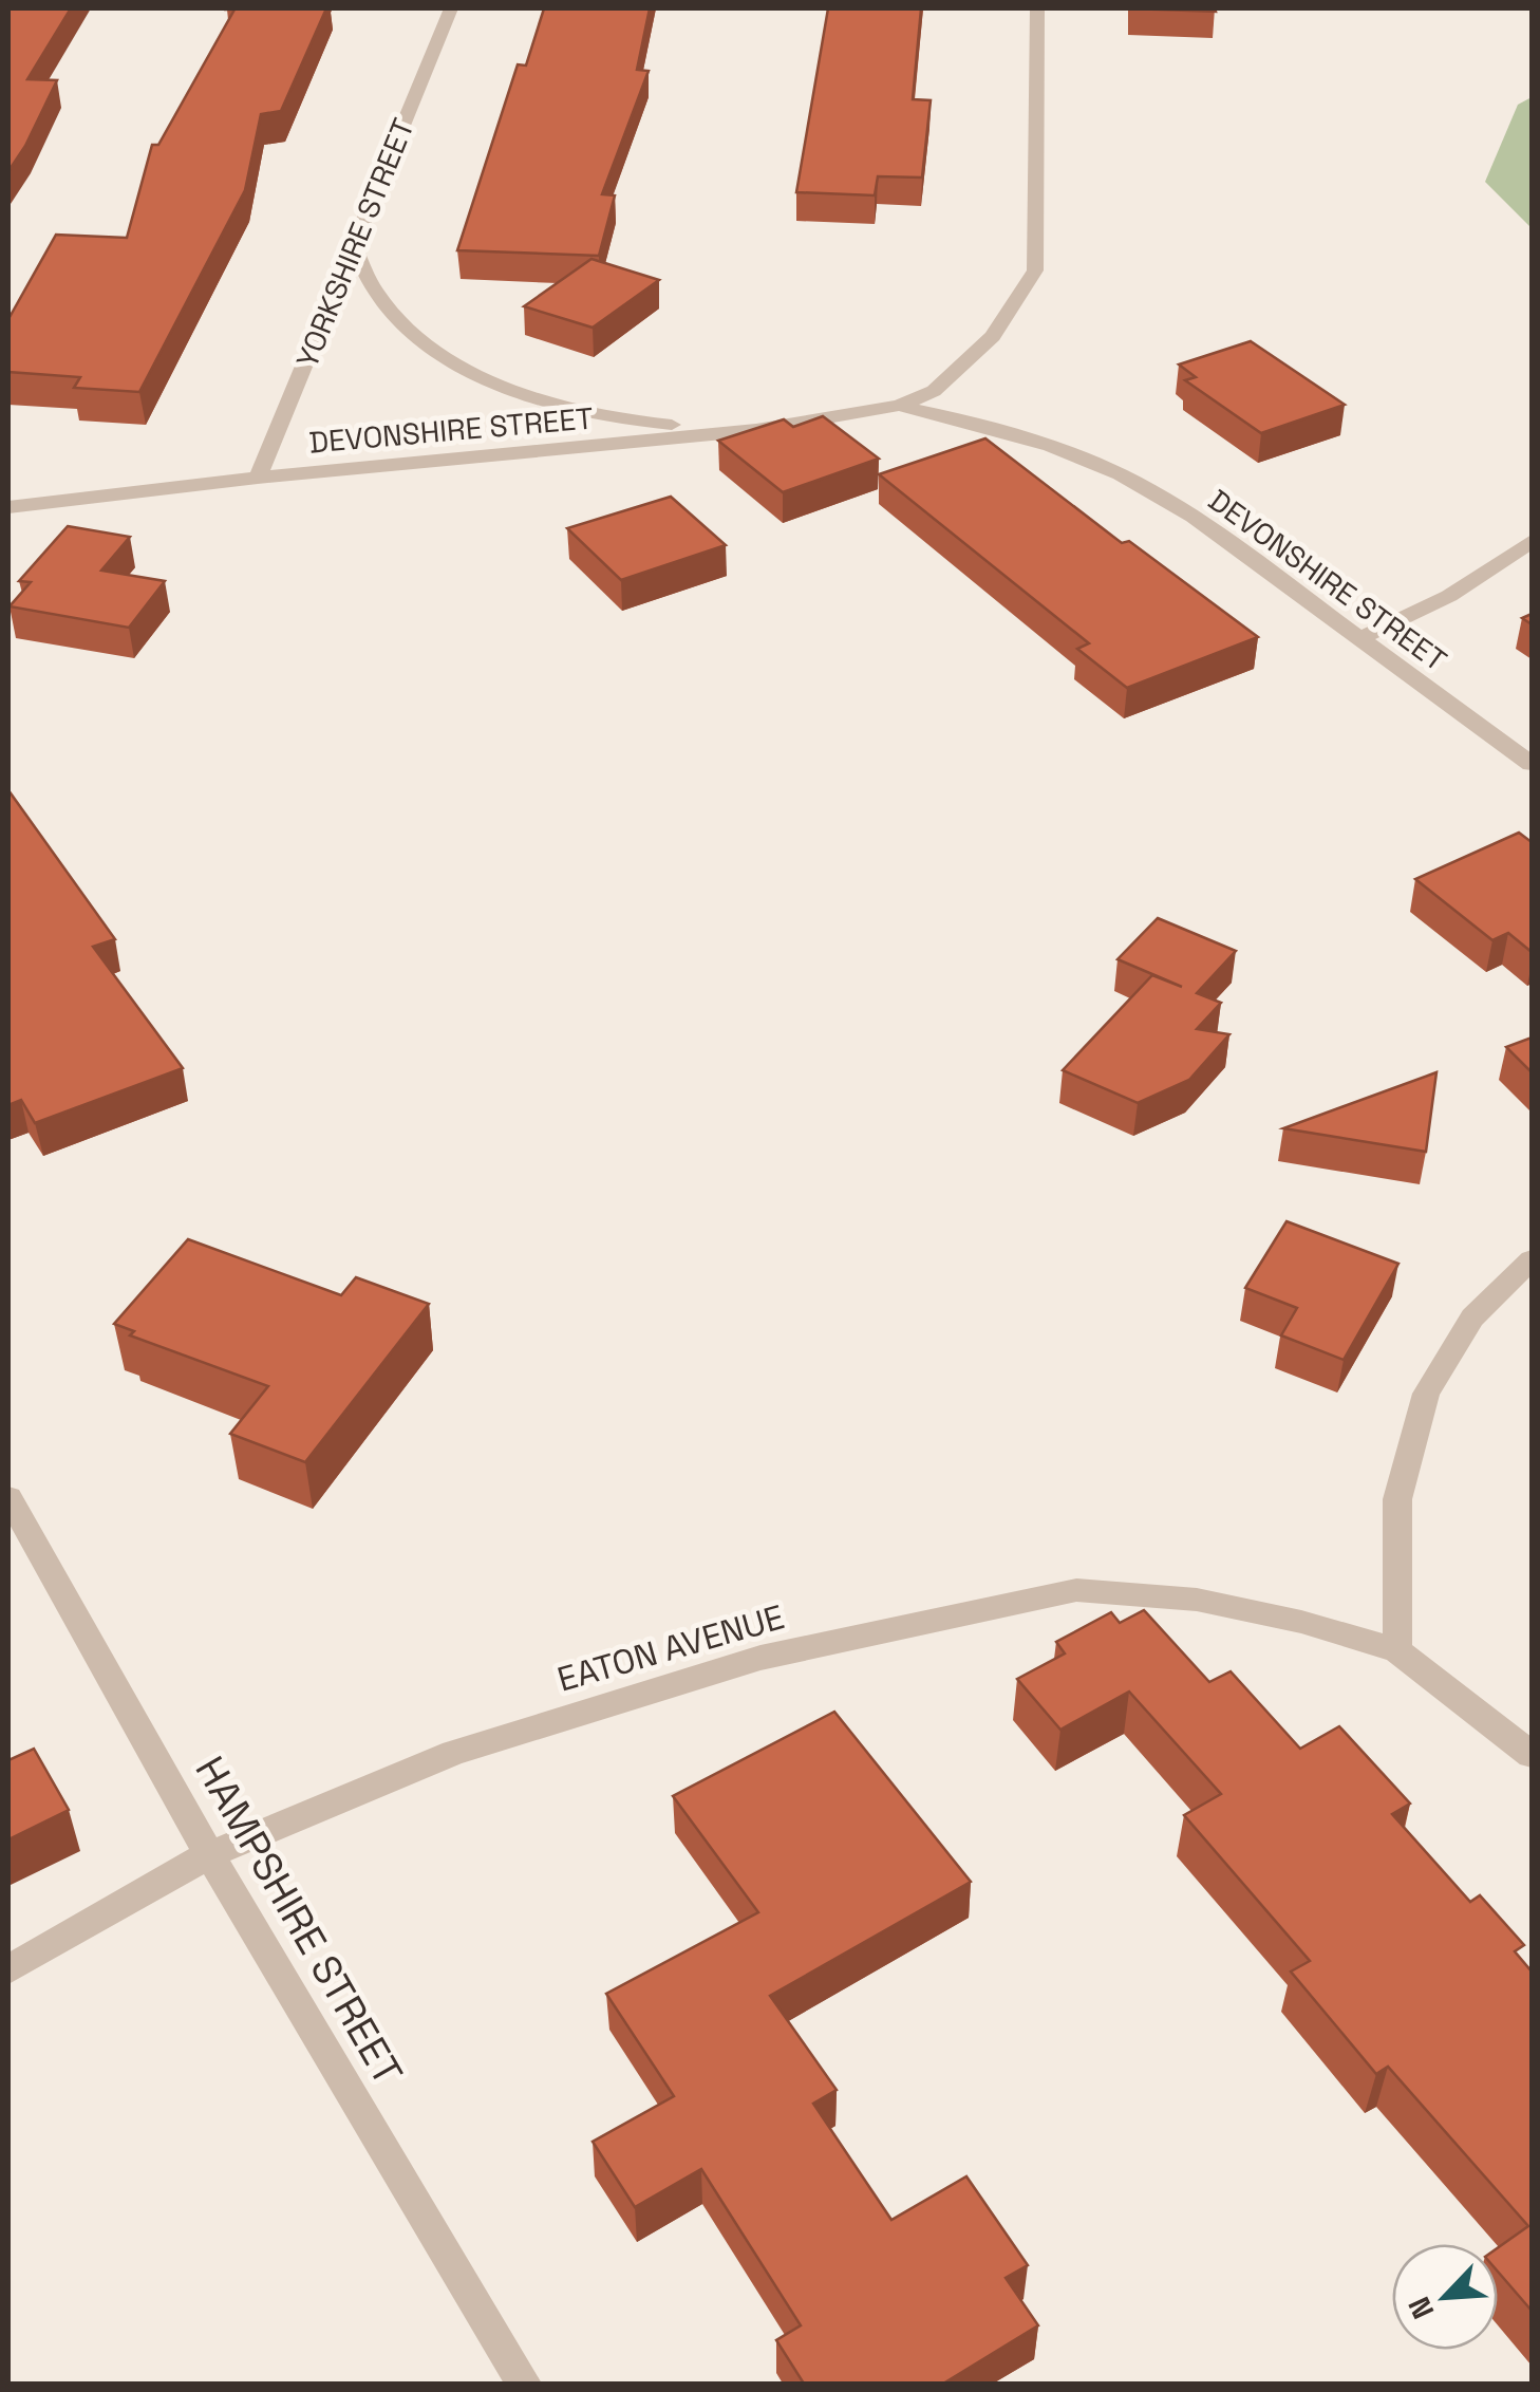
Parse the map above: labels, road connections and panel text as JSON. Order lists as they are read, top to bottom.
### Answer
{
  "streets": {
    "street": [
      "YORKSHIRE STREET",
      "DEVONSHIRE STREET",
      "EATON AVENUE",
      "HAMPSHIRE STREET"
    ]
  },
  "crossings": [
    ["YORKSHIRE STREET", "DEVONSHIRE STREET"],
    ["EATON AVENUE", "HAMPSHIRE STREET"]
  ],
  "north": "bottom left"
}
